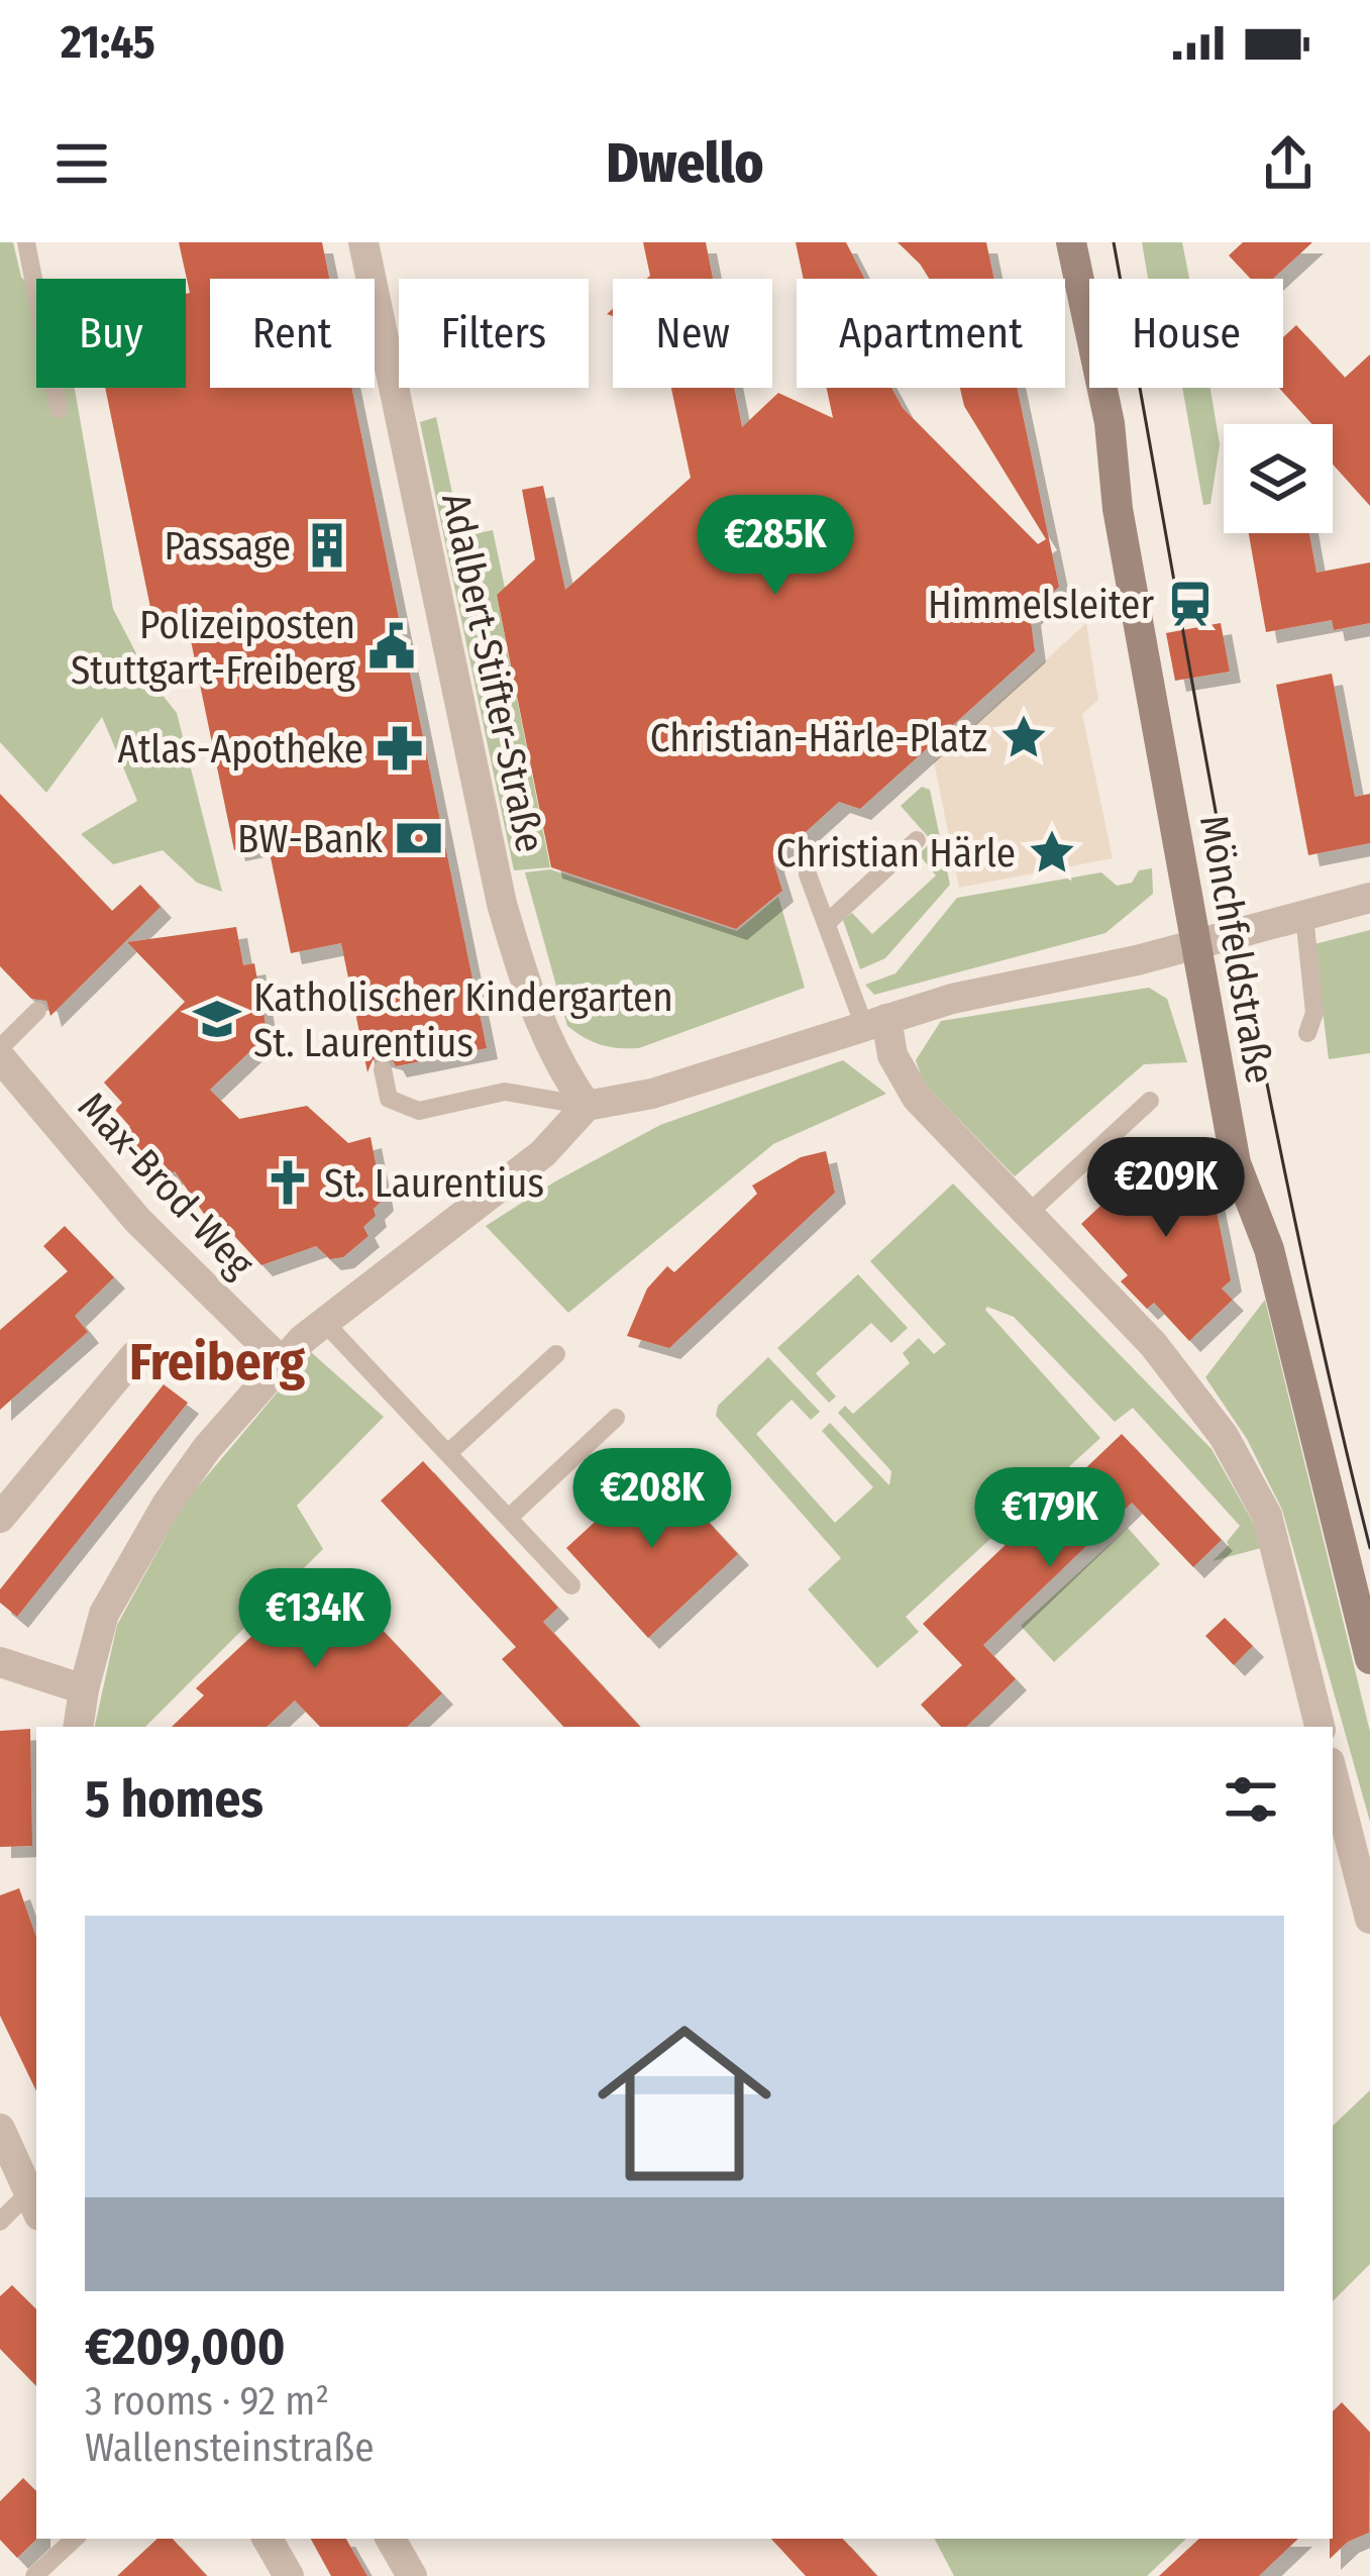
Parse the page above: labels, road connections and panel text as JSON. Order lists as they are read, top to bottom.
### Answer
{
  "streets": {
    "main road": ["Mönchfeldstraße"],
    "street": ["Adalbert-Stifter-Straße", "Max-Brod-Weg"]
  },
  "districts": ["Freiberg"],
  "places": {
    "building": ["Passage"],
    "station": ["Himmelsleiter"],
    "public building": ["Polizeiposten Stuttgart-Freiberg"],
    "place": ["Christian-Härle-Platz", "Christian Härle"],
    "pharmacy": ["Atlas-Apotheke"],
    "bank": ["BW-Bank"],
    "school or university": ["Katholischer Kindergarten St. Laurentius"],
    "church": ["St. Laurentius"]
  },
  "page": {
    "status": "21:45",
    "header": "Dwello",
    "chip": [
      "Buy",
      "Rent",
      "Filters",
      "New",
      "Apartment",
      "House"
    ],
    "price": [
      "€285K",
      "€209K",
      "€208K",
      "€179K",
      "€134K"
    ],
    "heading": "5 homes",
    "list": [
      {
        "name": "€209,000",
        "note": "3 rooms · 92 m² · Wallensteinstraße"
      }
    ]
  }
}
